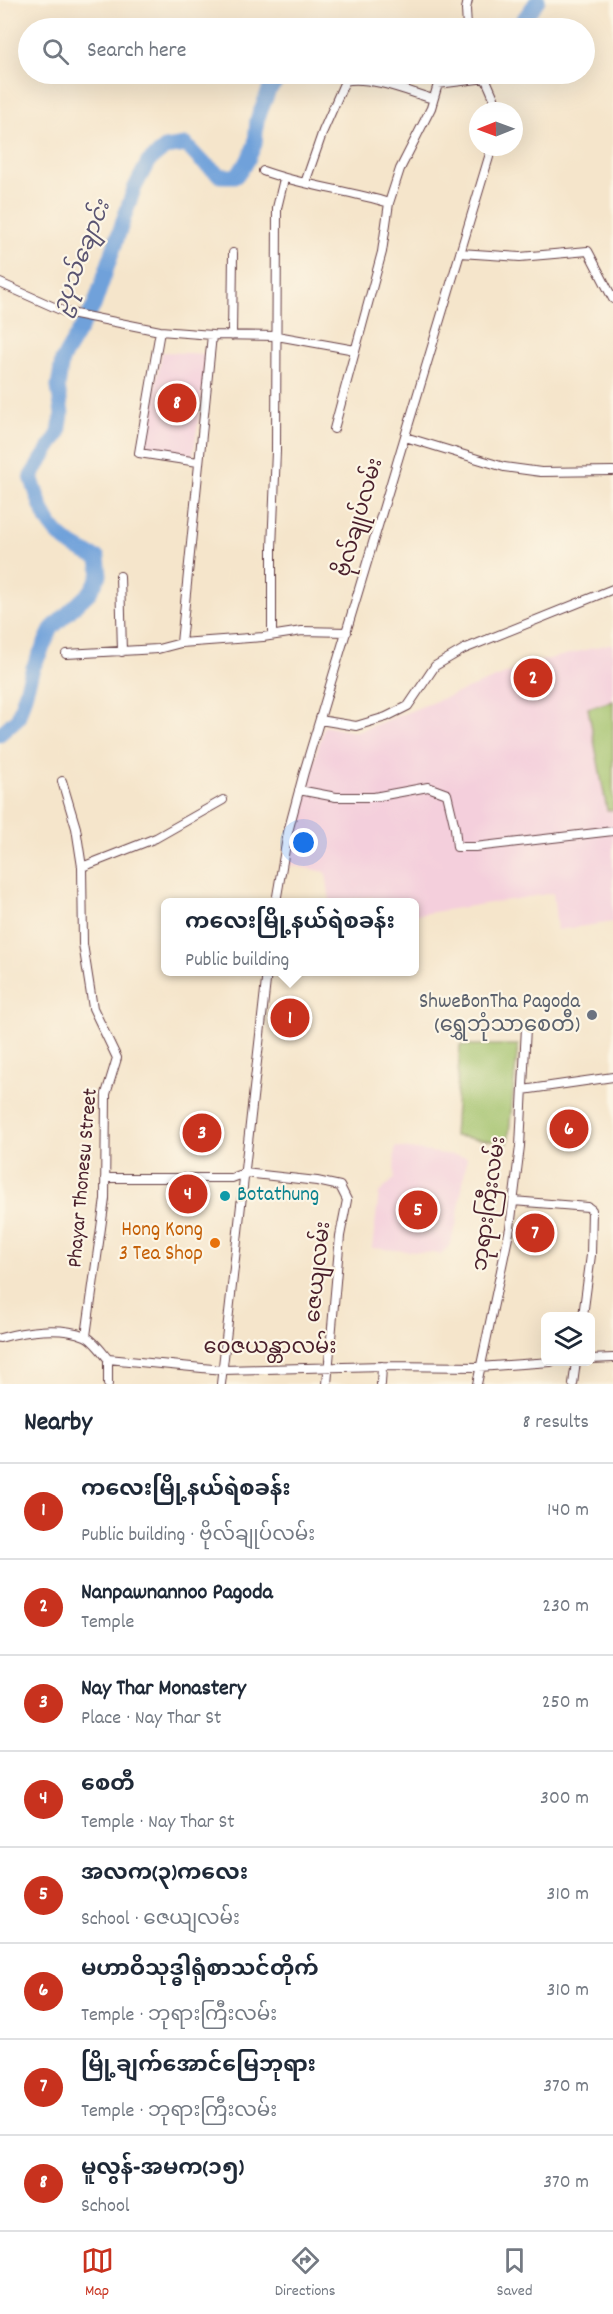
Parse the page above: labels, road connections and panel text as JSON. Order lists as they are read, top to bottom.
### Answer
{
  "streets": {
    "street": [
      "ဗိုလ်ချုပ်လမ်း",
      "Phayar Thonesu Street",
      "ဘုရားကြီးလမ်း",
      "ဇေယျလမ်း",
      "ဝေဇယန္တာလမ်း"
    ]
  },
  "crossings": [
    ["ဘုရားကြီးလမ်း", "ဝေဇယန္တာလမ်း"],
    ["ဇေယျလမ်း", "ဝေဇယန္တာလမ်း"]
  ],
  "water": ["ဥပုသ်ချောင်း"],
  "places": ["ShweBonTha Pagoda (ရွှေဘုံသာစေတီ)", "Botathung", "Hong Kong 3 Tea Shop"],
  "north": "left",
  "page": {
    "search": "Search here",
    "pins": [
      "8",
      "2",
      "1",
      "6",
      "3",
      "4",
      "5",
      "7"
    ],
    "popup": ["ကလေးမြို့နယ်ရဲစခန်း", "Public building"],
    "heading": ["Nearby", "8 results"],
    "list": [
      {
        "mark": "1",
        "name": "ကလေးမြို့နယ်ရဲစခန်း",
        "note": "Public building · ဗိုလ်ချုပ်လမ်း",
        "value": "140 m"
      },
      {
        "mark": "2",
        "name": "Nanpawnannoo Pagoda",
        "note": "Temple",
        "value": "230 m"
      },
      {
        "mark": "3",
        "name": "Nay Thar Monastery",
        "note": "Place · Nay Thar St",
        "value": "250 m"
      },
      {
        "mark": "4",
        "name": "စေတီ",
        "note": "Temple · Nay Thar St",
        "value": "300 m"
      },
      {
        "mark": "5",
        "name": "အလက(၃)ကလေး",
        "note": "School · ဇေယျလမ်း",
        "value": "310 m"
      },
      {
        "mark": "6",
        "name": "မဟာဝိသုဒ္ဓါရုံစာသင်တိုက်",
        "note": "Temple · ဘုရားကြီးလမ်း",
        "value": "310 m"
      },
      {
        "mark": "7",
        "name": "မြို့ချက်အောင်မြေဘုရား",
        "note": "Temple · ဘုရားကြီးလမ်း",
        "value": "370 m"
      },
      {
        "mark": "8",
        "name": "မူလွန်-အမက(၁၅)",
        "note": "School",
        "value": "370 m"
      }
    ],
    "nav": ["Map", "Directions", "Saved"]
  }
}
